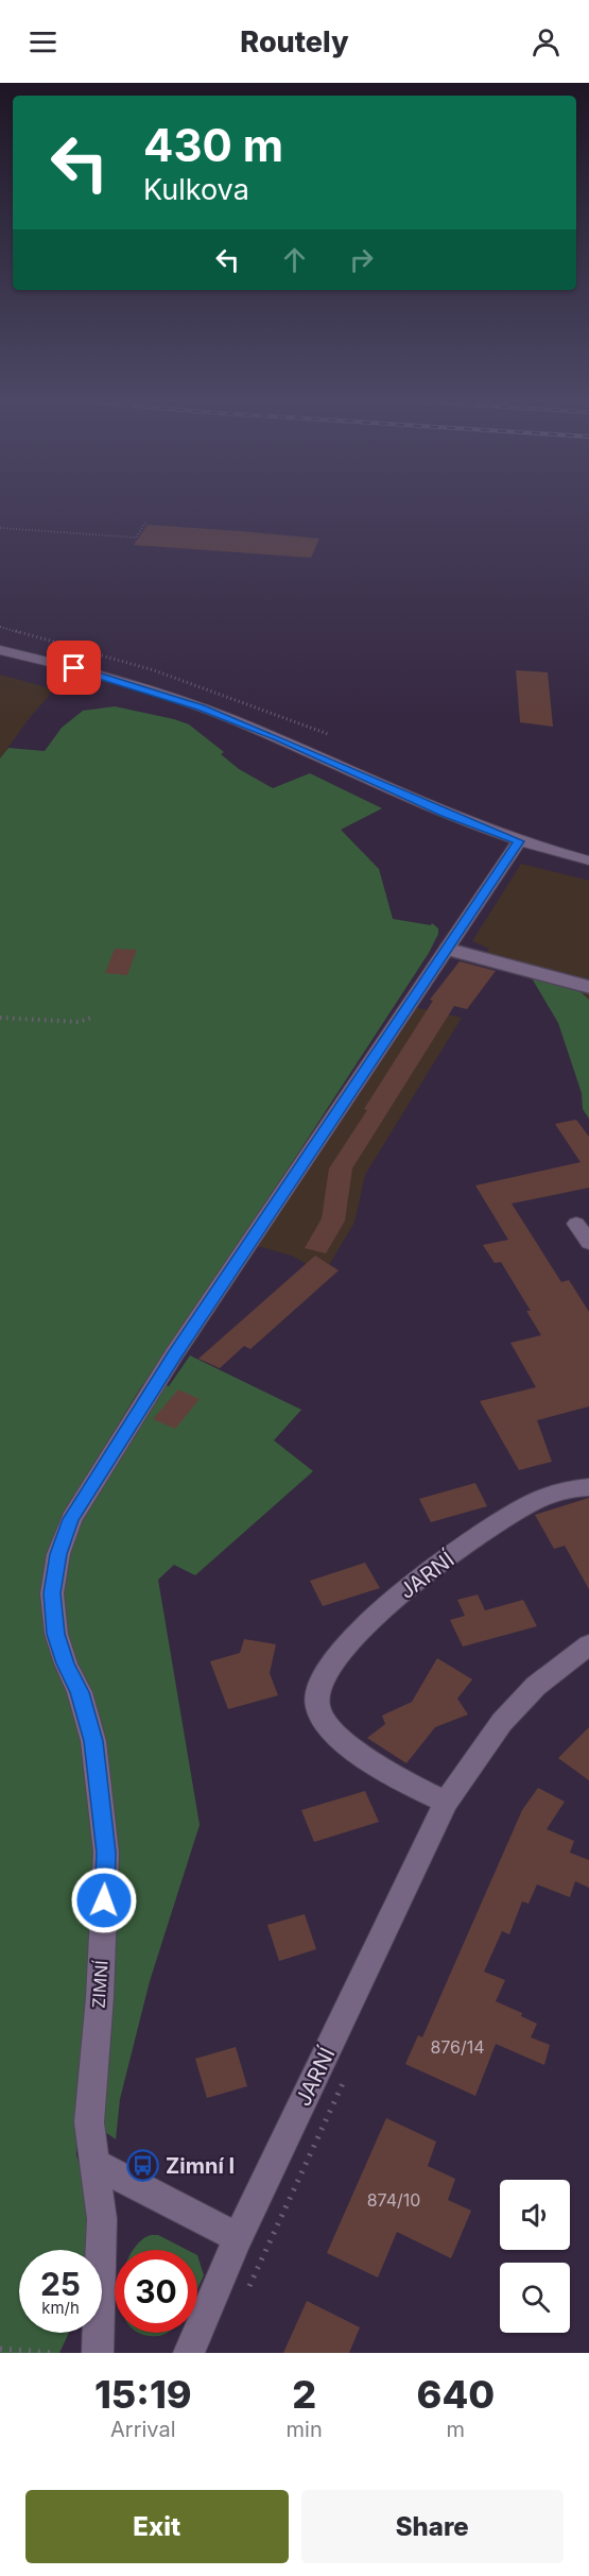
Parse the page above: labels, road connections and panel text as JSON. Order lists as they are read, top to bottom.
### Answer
{
  "streets": {
    "street": ["JARNÍ", "ZIMNÍ"]
  },
  "places": {
    "bus stop": ["Zimní I"]
  },
  "house_numbers": ["876/14", "874/10"],
  "page": {
    "header": "Routely",
    "turn": ["430 m", "Kulkova"],
    "speed": "25 km/h",
    "limit": "30",
    "eta": [
      "15:19",
      "Arrival",
      "2",
      "min",
      "640",
      "m"
    ],
    "buttons": ["Exit", "Share"]
  }
}
